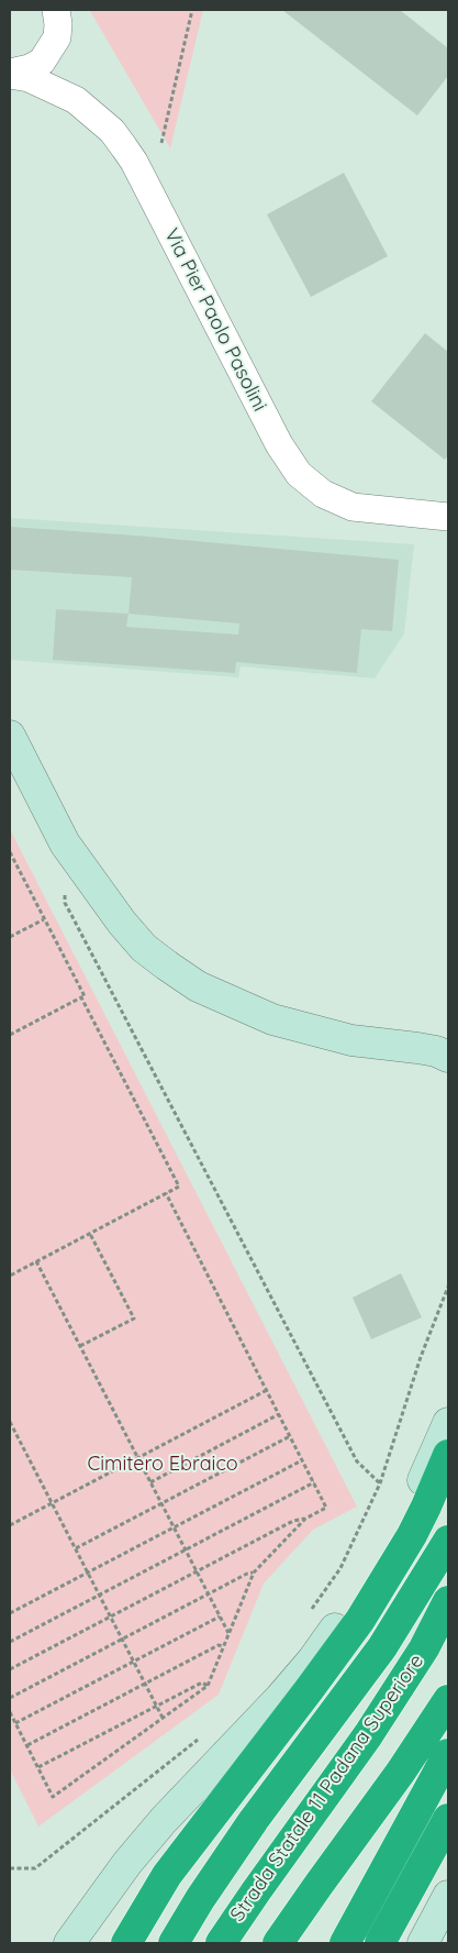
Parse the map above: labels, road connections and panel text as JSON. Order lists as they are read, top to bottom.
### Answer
{
  "streets": {
    "highway": ["Strada Statale 11 Padana Superiore"],
    "street": ["Via Pier Paolo Pasolini"]
  },
  "parks": ["Cimitero Ebraico"]
}
